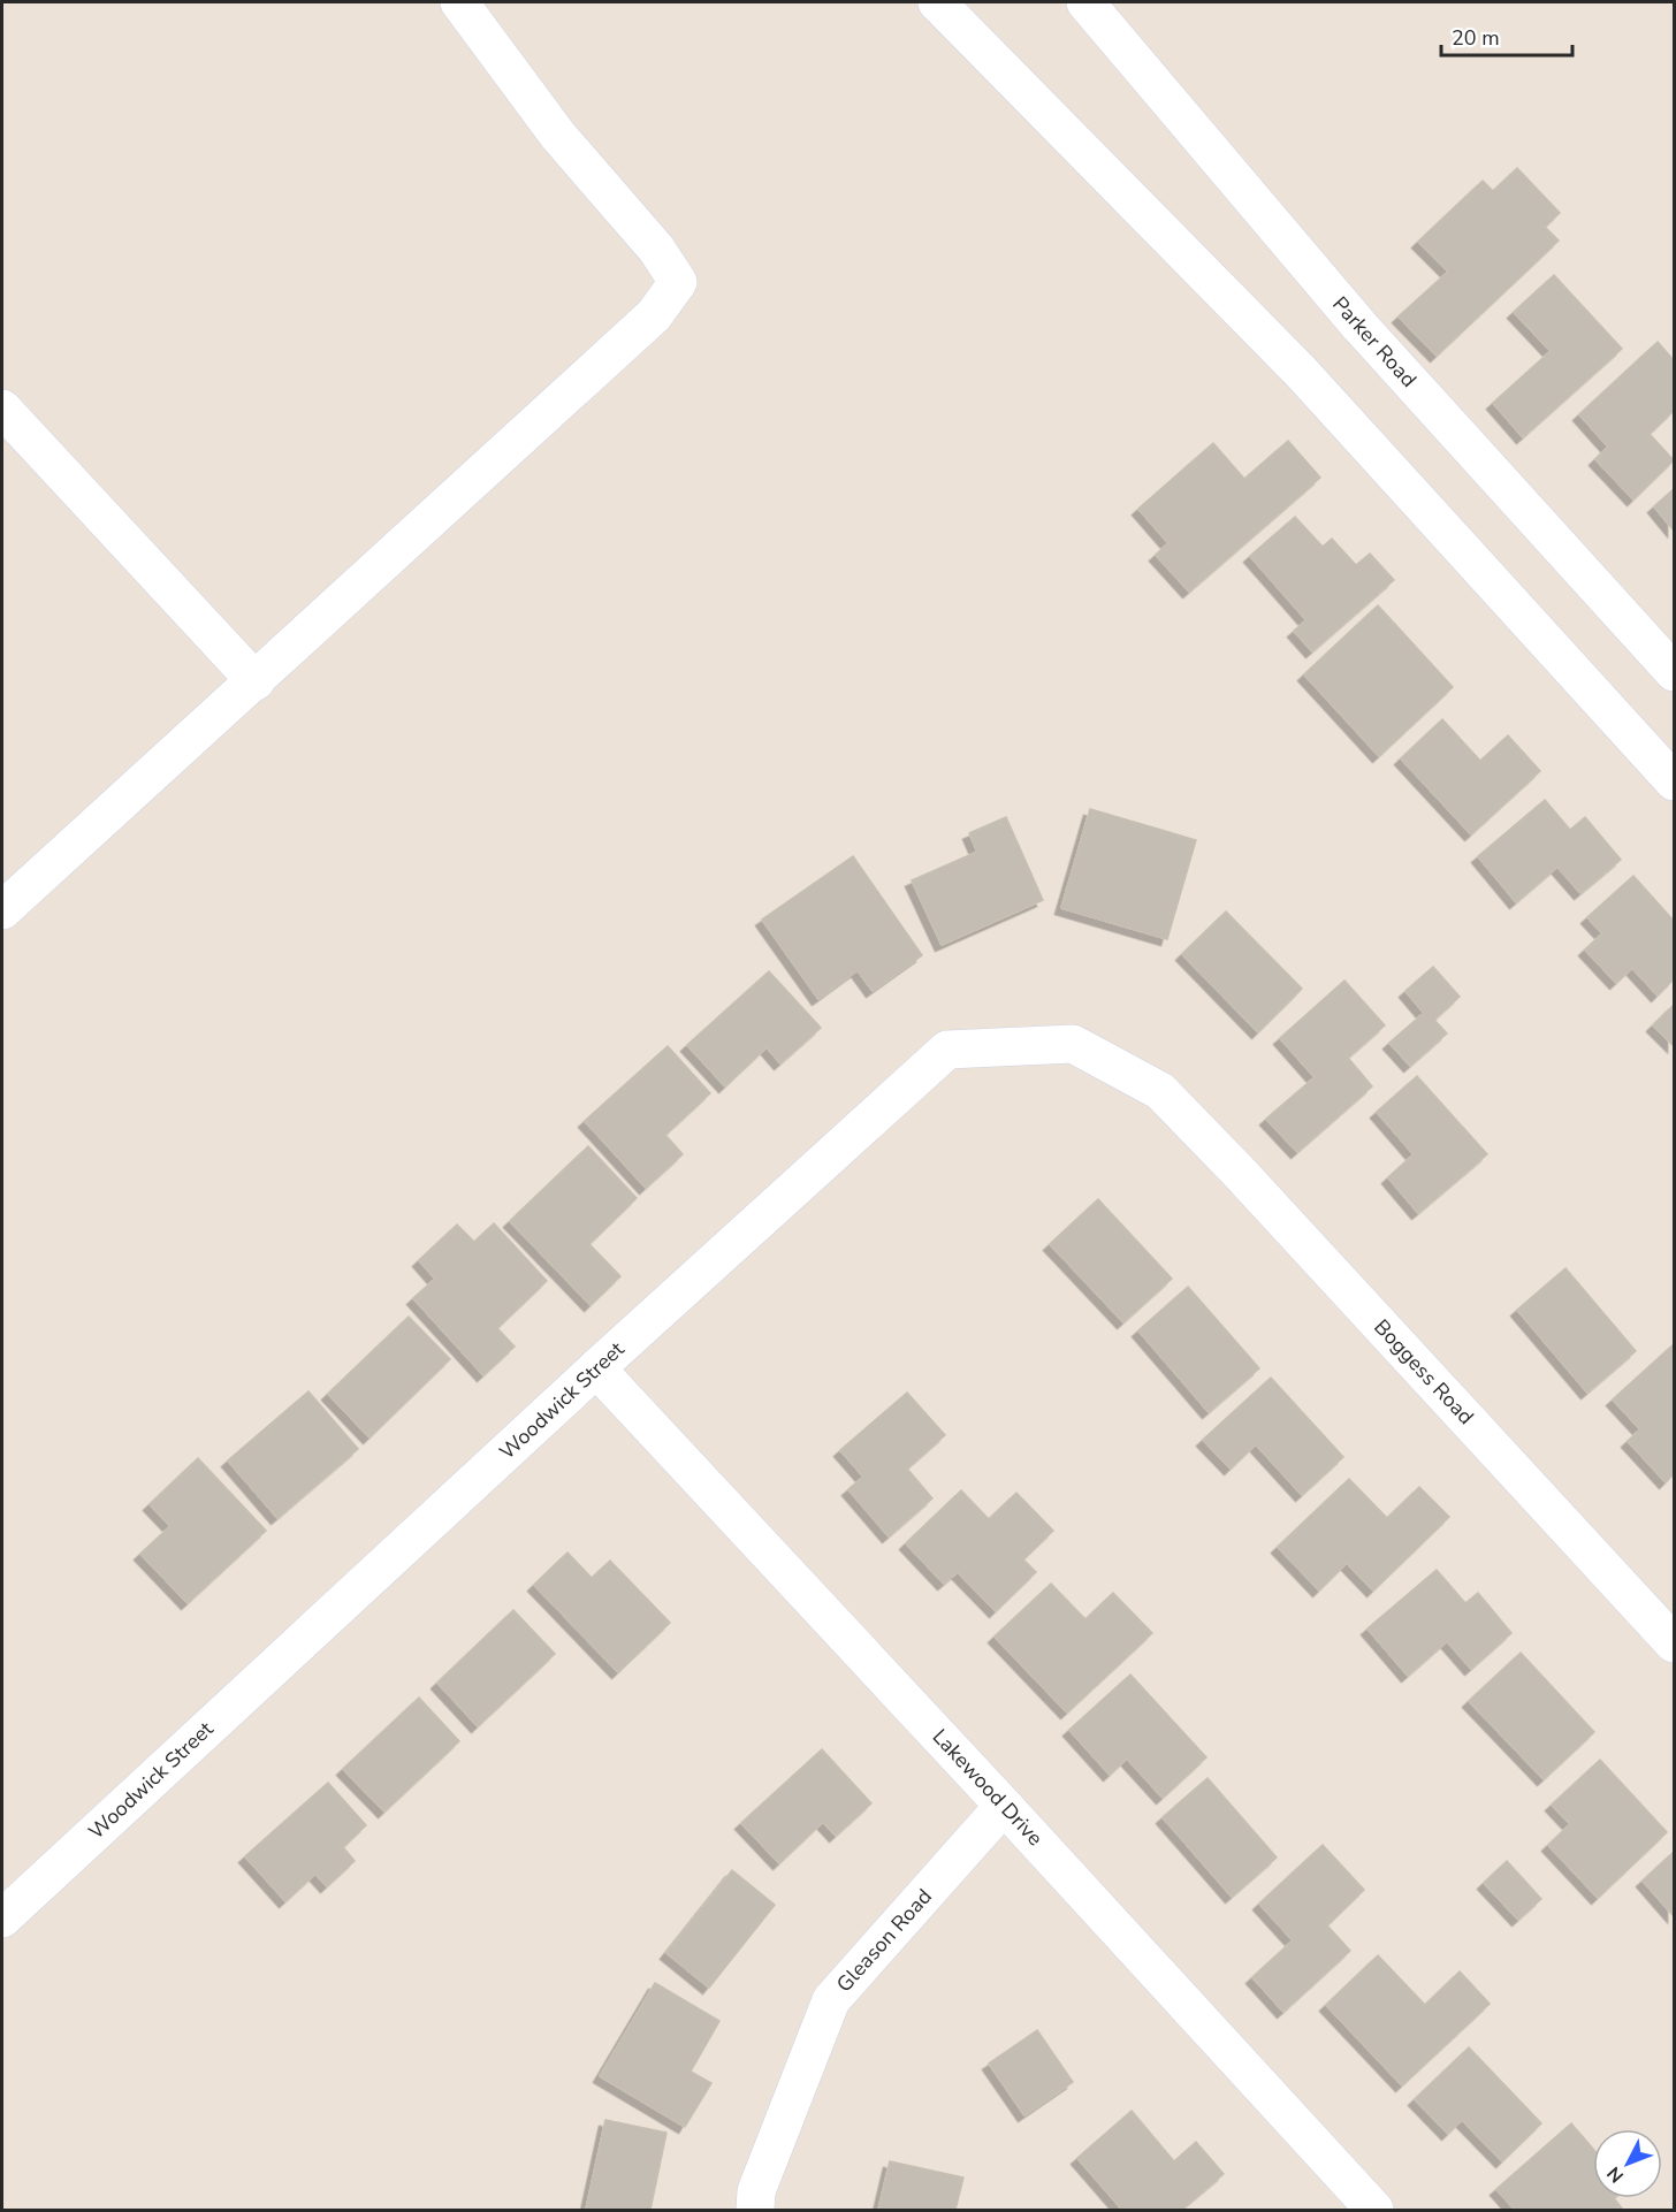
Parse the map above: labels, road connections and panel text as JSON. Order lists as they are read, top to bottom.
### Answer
{
  "streets": {
    "street": [
      "Parker Road",
      "Boggess Road",
      "Woodwick Street",
      "Lakewood Drive",
      "Gleason Road"
    ]
  },
  "crossings": [
    ["Boggess Road", "Woodwick Street"],
    ["Woodwick Street", "Lakewood Drive"],
    ["Lakewood Drive", "Gleason Road"]
  ],
  "scale_bar": "20 m",
  "north": "bottom left"
}
